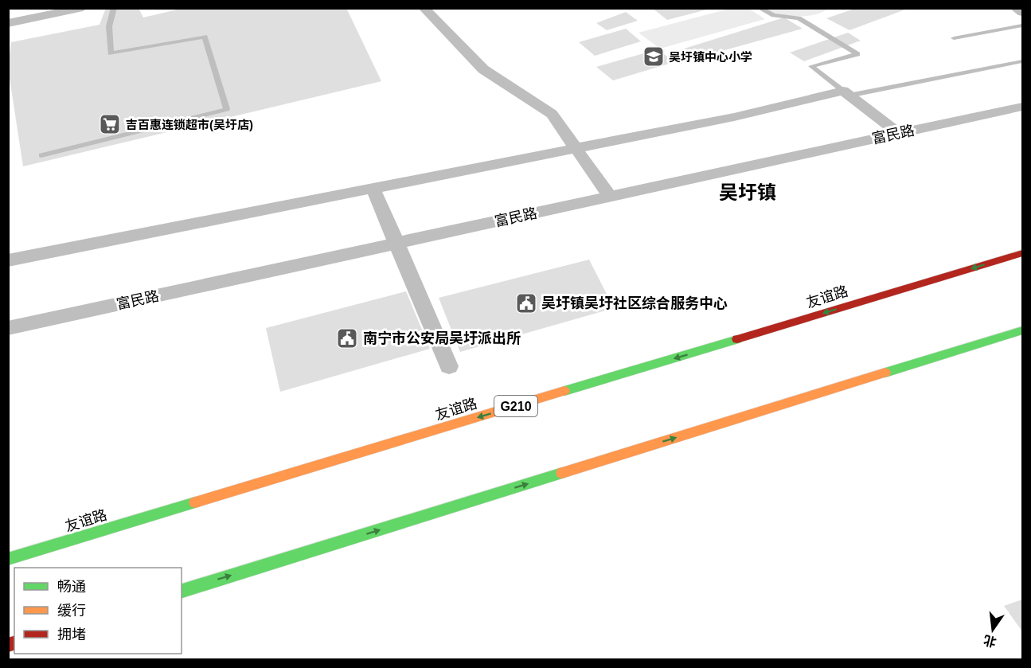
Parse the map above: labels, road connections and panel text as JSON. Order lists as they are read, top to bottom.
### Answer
{
  "streets": {
    "highway": ["友谊路", "G210"],
    "street": ["富民路"]
  },
  "districts": ["吴圩镇"],
  "places": {
    "school or university": ["吴圩镇中心小学"],
    "supermarket": ["吉百惠连锁超市(吴圩店)"],
    "public building": ["吴圩镇吴圩社区综合服务中心", "南宁市公安局吴圩派出所"]
  },
  "legend": ["畅通", "缓行", "拥堵"],
  "north": "bottom"
}
